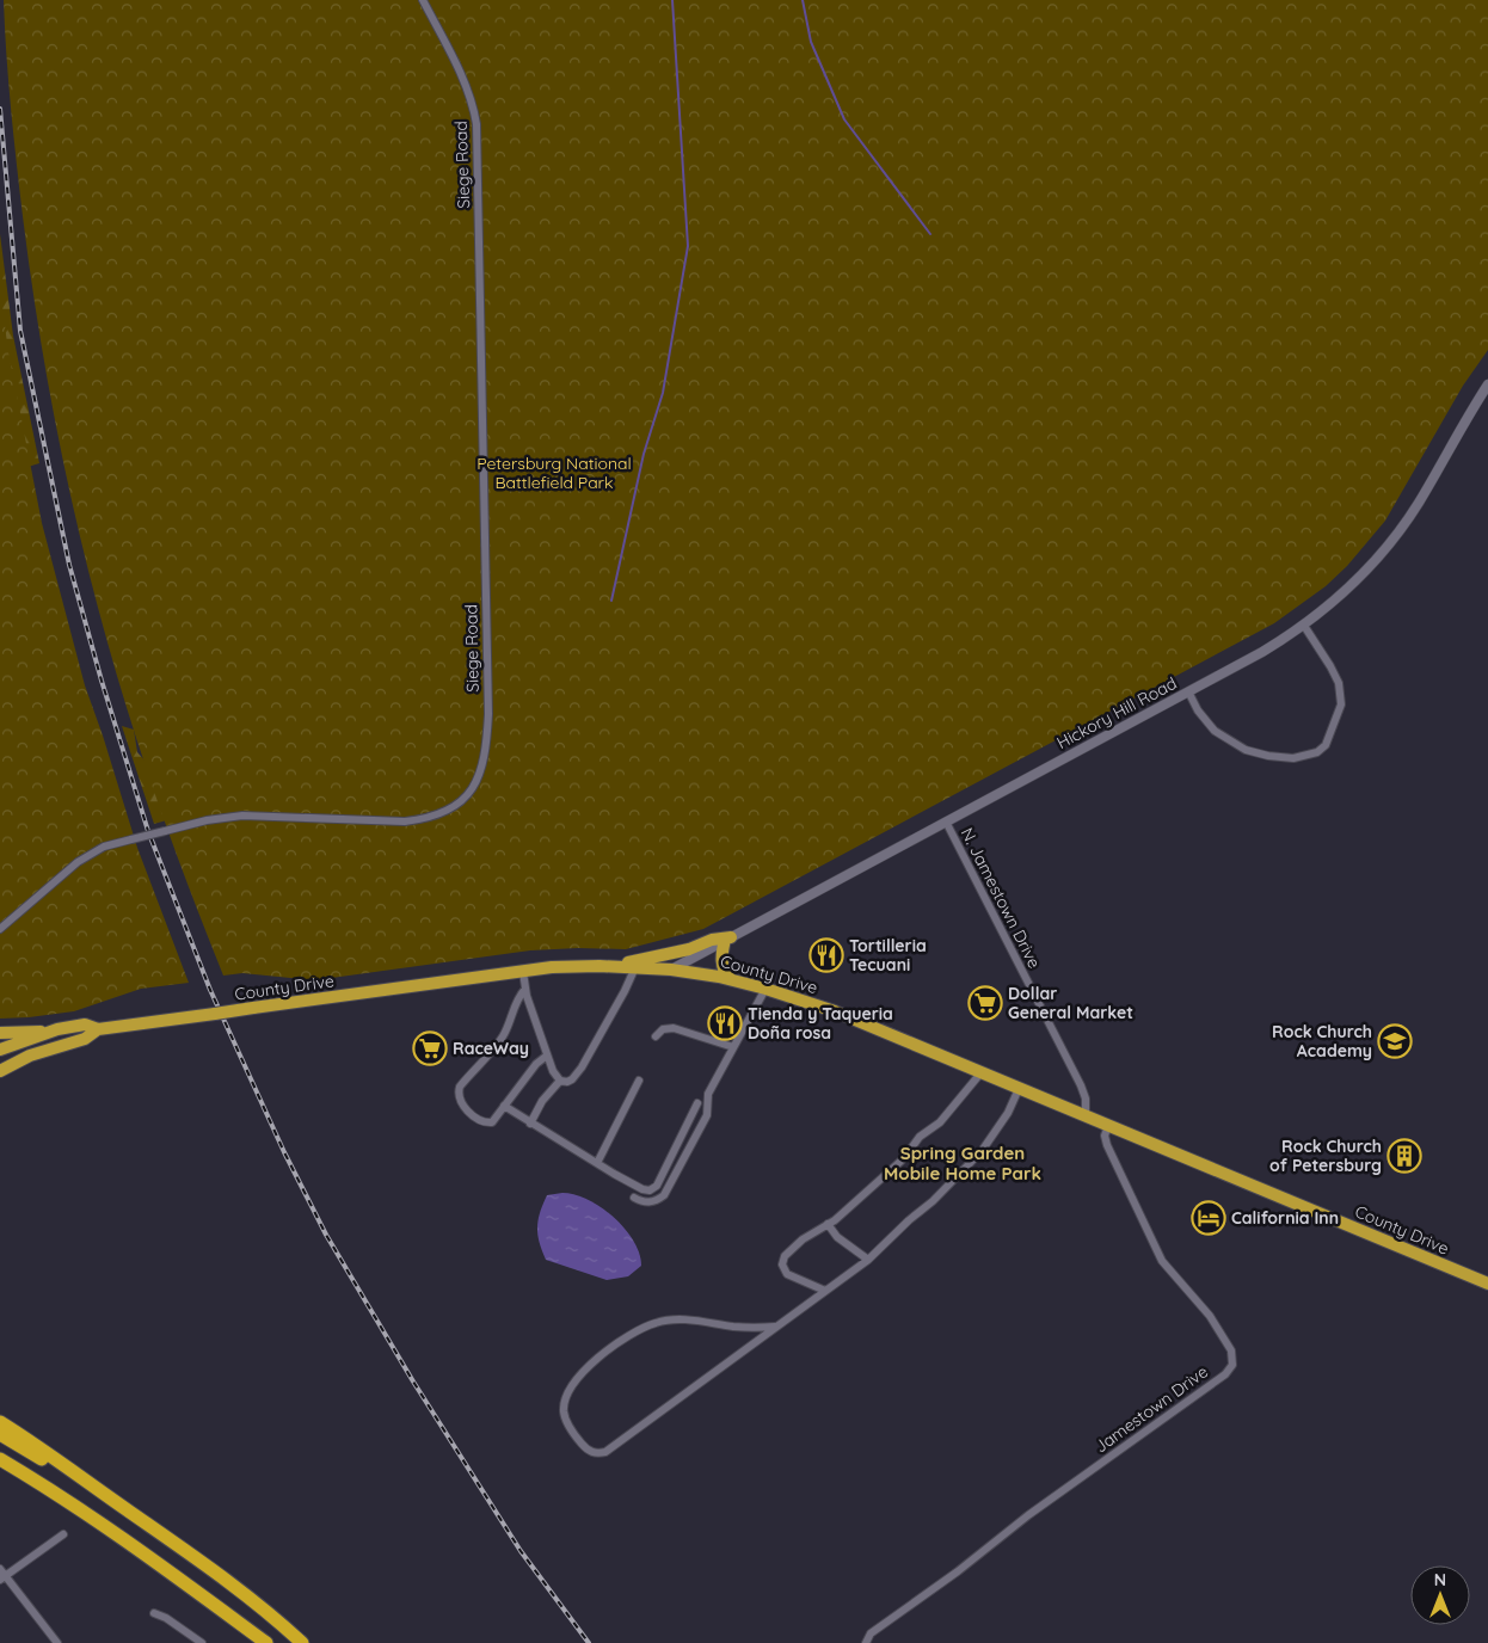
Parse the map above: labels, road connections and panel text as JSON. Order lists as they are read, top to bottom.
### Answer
{
  "streets": {
    "highway": ["County Drive"],
    "street": [
      "Siege Road",
      "Hickory Hill Road",
      "N. Jamestown Drive",
      "Jamestown Drive"
    ]
  },
  "crossings": [
    ["Hickory Hill Road", "N. Jamestown Drive"],
    ["Hickory Hill Road", "County Drive"],
    ["N. Jamestown Drive", "County Drive"],
    ["County Drive", "Jamestown Drive"]
  ],
  "districts": ["Spring Garden Mobile Home Park"],
  "parks": ["Petersburg National Battlefield Park"],
  "places": {
    "restaurant": ["Tortilleria Tecuani", "Tienda y Taqueria Doña rosa"],
    "supermarket": ["Dollar General Market", "RaceWay"],
    "school or university": ["Rock Church Academy"],
    "building": ["Rock Church of Petersburg"],
    "hotel": ["California Inn"]
  },
  "north": "top"
}
